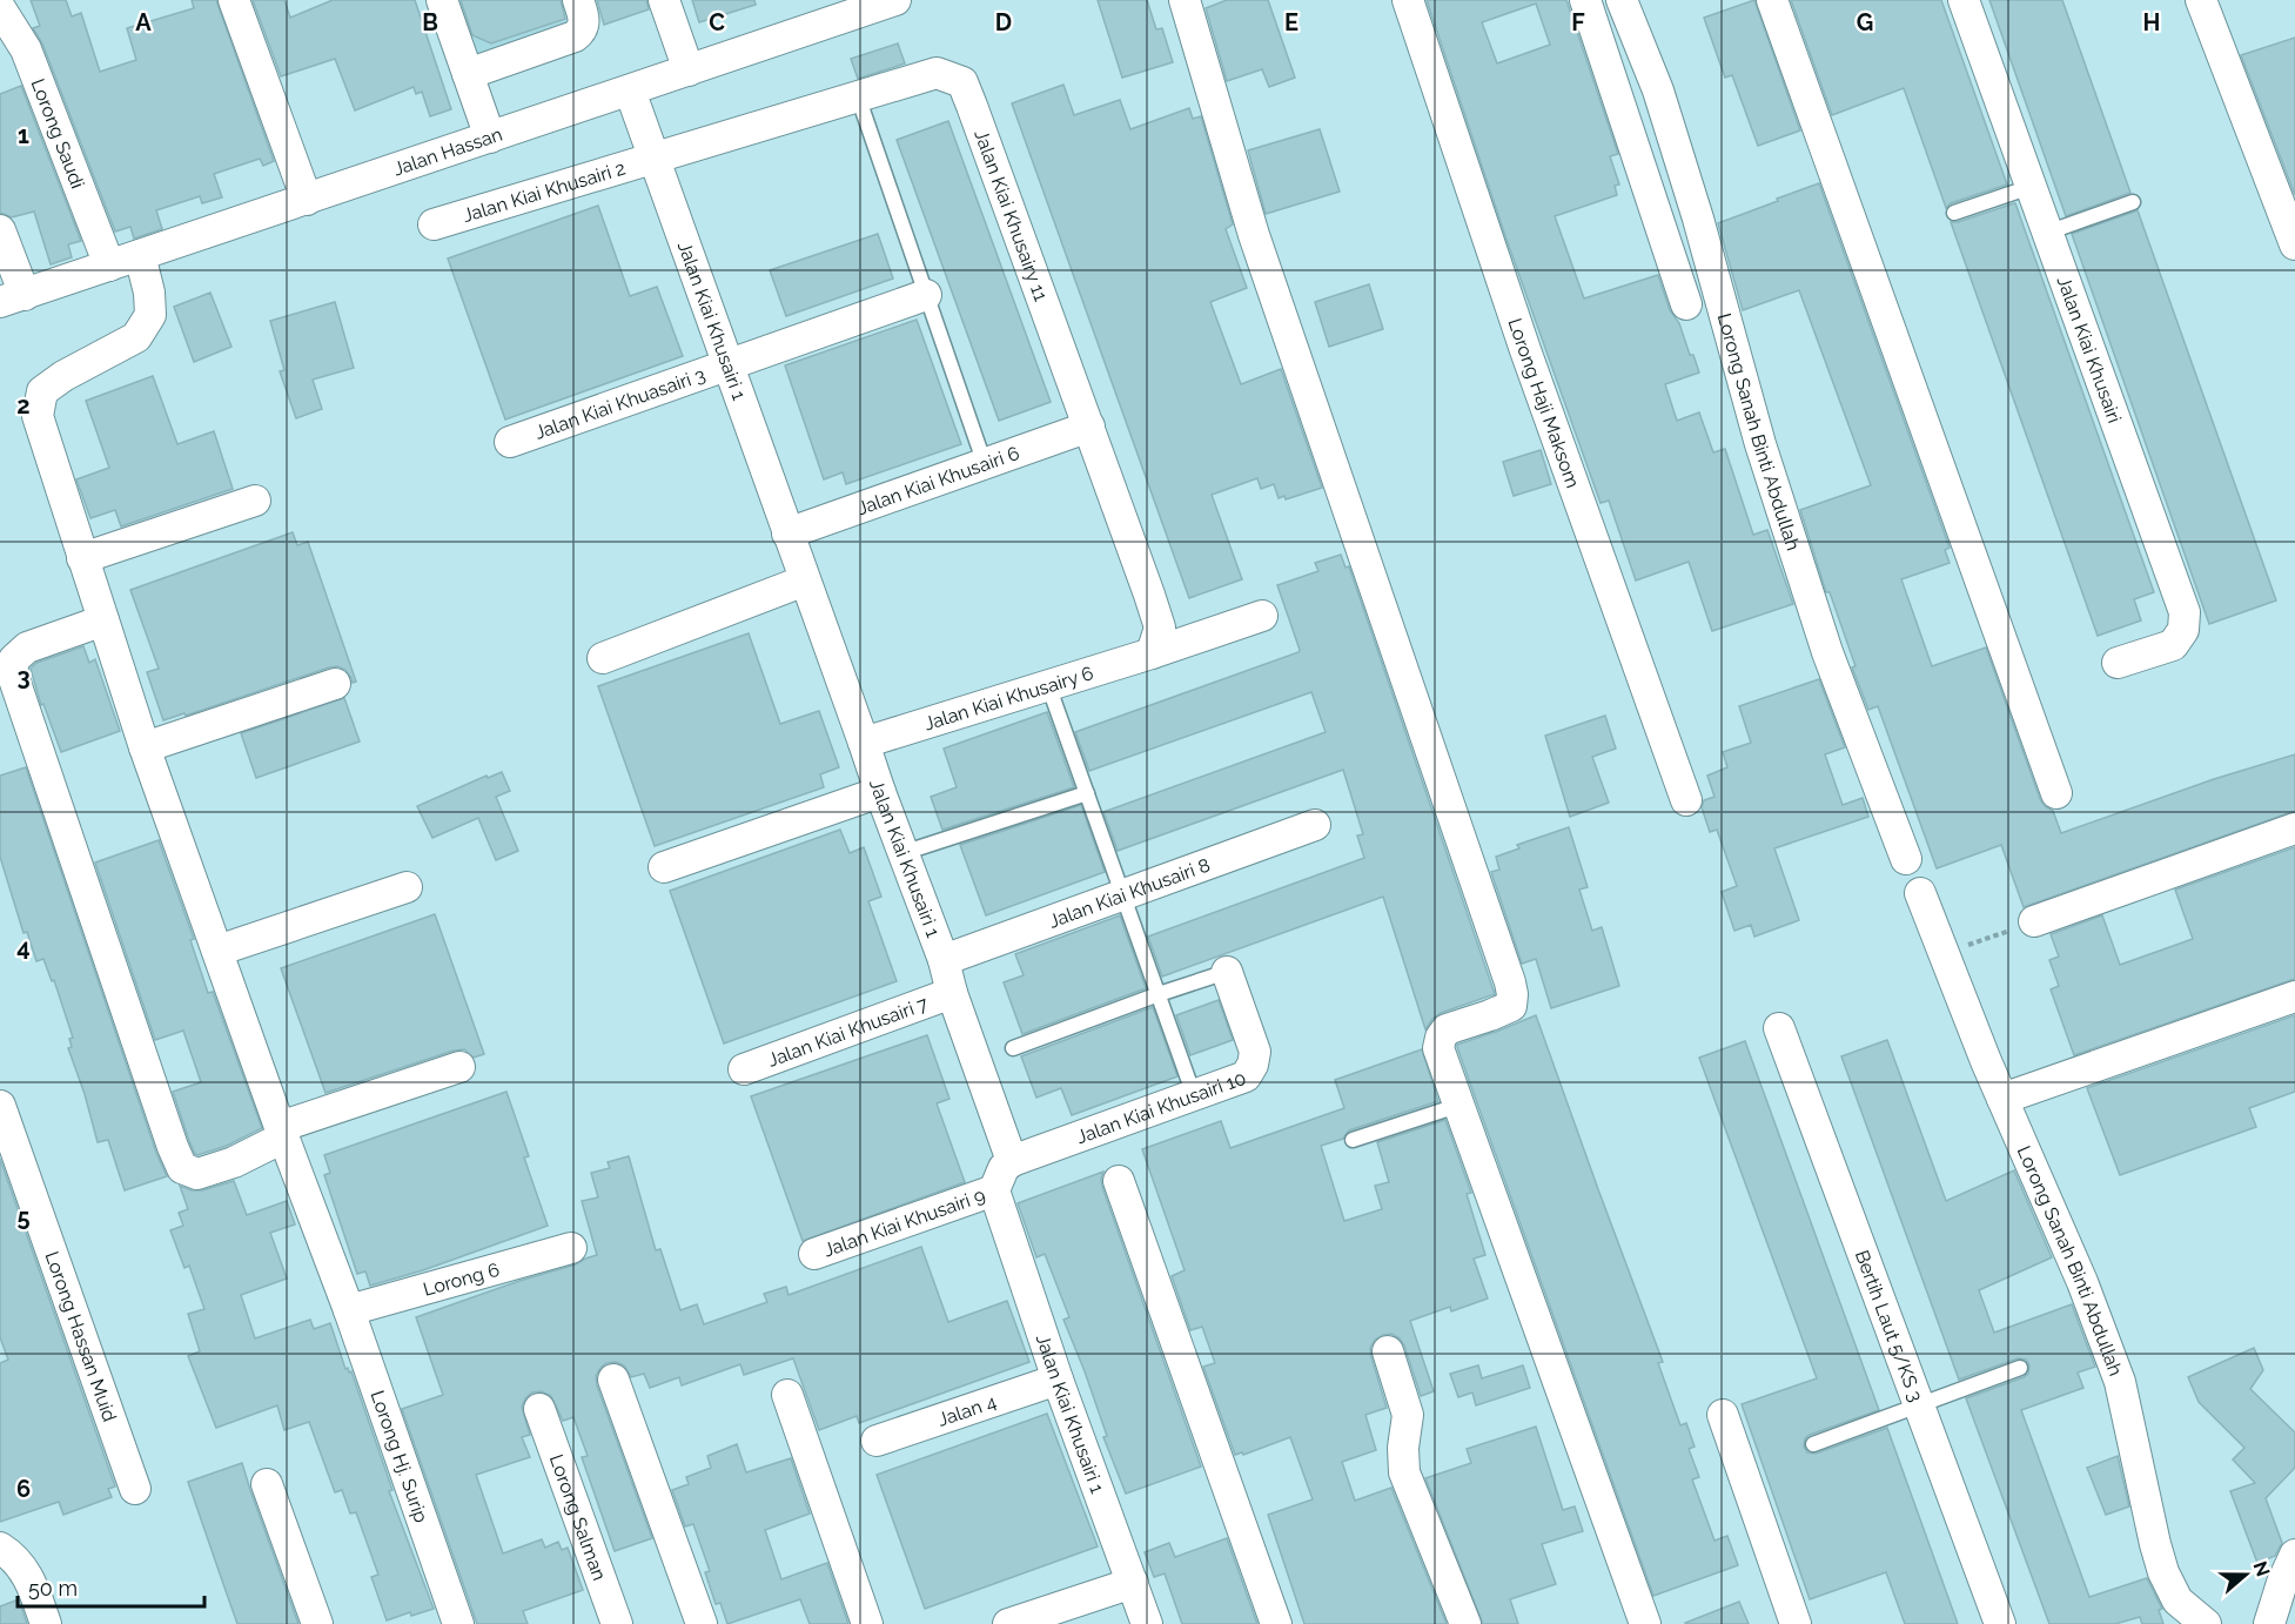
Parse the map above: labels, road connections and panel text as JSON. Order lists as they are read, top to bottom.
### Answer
{
  "streets": {
    "street": [
      "Lorong Saudi",
      "Jalan Hassan",
      "Jalan Kiai Khusairi 2",
      "Jalan Kiai Khusairy 11",
      "Jalan Kiai Khusairi 1",
      "Jalan Kiai Khusairi",
      "Lorong Haji Maksom",
      "Jalan Kiai Khuasairi 3",
      "Lorong Sanah Binti Abdullah",
      "Jalan Kiai Khusairi 6",
      "Jalan Kiai Khusairy 6",
      "Jalan Kiai Khusairi 8",
      "Jalan Kiai Khusairi 7",
      "Jalan Kiai Khusairi 10",
      "Jalan Kiai Khusairi 9",
      "Lorong 6",
      "Bertih Laut 5/KS 3",
      "Lorong Hassan Muid",
      "Jalan 4",
      "Lorong Hj. Surip",
      "Lorong Salman"
    ]
  },
  "crossings": [
    ["Lorong Saudi", "Jalan Hassan"],
    ["Jalan Hassan", "Jalan Kiai Khusairi 1"],
    ["Jalan Hassan", "Lorong Hj. Surip"],
    ["Jalan Kiai Khusairi 2", "Jalan Kiai Khusairy 11"],
    ["Jalan Kiai Khusairi 2", "Jalan Kiai Khusairi 1"],
    ["Jalan Kiai Khusairy 11", "Jalan Kiai Khusairi 1"],
    ["Jalan Kiai Khusairy 11", "Jalan Kiai Khusairi 6"],
    ["Jalan Kiai Khusairy 11", "Jalan Kiai Khusairy 6"],
    ["Jalan Kiai Khusairi 1", "Jalan Kiai Khuasairi 3"],
    ["Jalan Kiai Khusairi 1", "Jalan Kiai Khusairi 6"],
    ["Jalan Kiai Khusairi 1", "Jalan Kiai Khusairy 6"],
    ["Jalan Kiai Khusairi 1", "Jalan Kiai Khusairi 8"],
    ["Jalan Kiai Khusairi 1", "Jalan Kiai Khusairi 7"],
    ["Jalan Kiai Khusairi 1", "Jalan Kiai Khusairi 10"],
    ["Jalan Kiai Khusairi 1", "Jalan Kiai Khusairi 9"],
    ["Jalan Kiai Khusairi 1", "Jalan 4"],
    ["Lorong 6", "Lorong Hj. Surip"]
  ],
  "scale_bar": "50 m",
  "north": "right",
  "grid": {
    "columns": [
      "A",
      "B",
      "C",
      "D",
      "E",
      "F",
      "G",
      "H"
    ],
    "rows": [
      "1",
      "2",
      "3",
      "4",
      "5",
      "6"
    ]
  }
}
